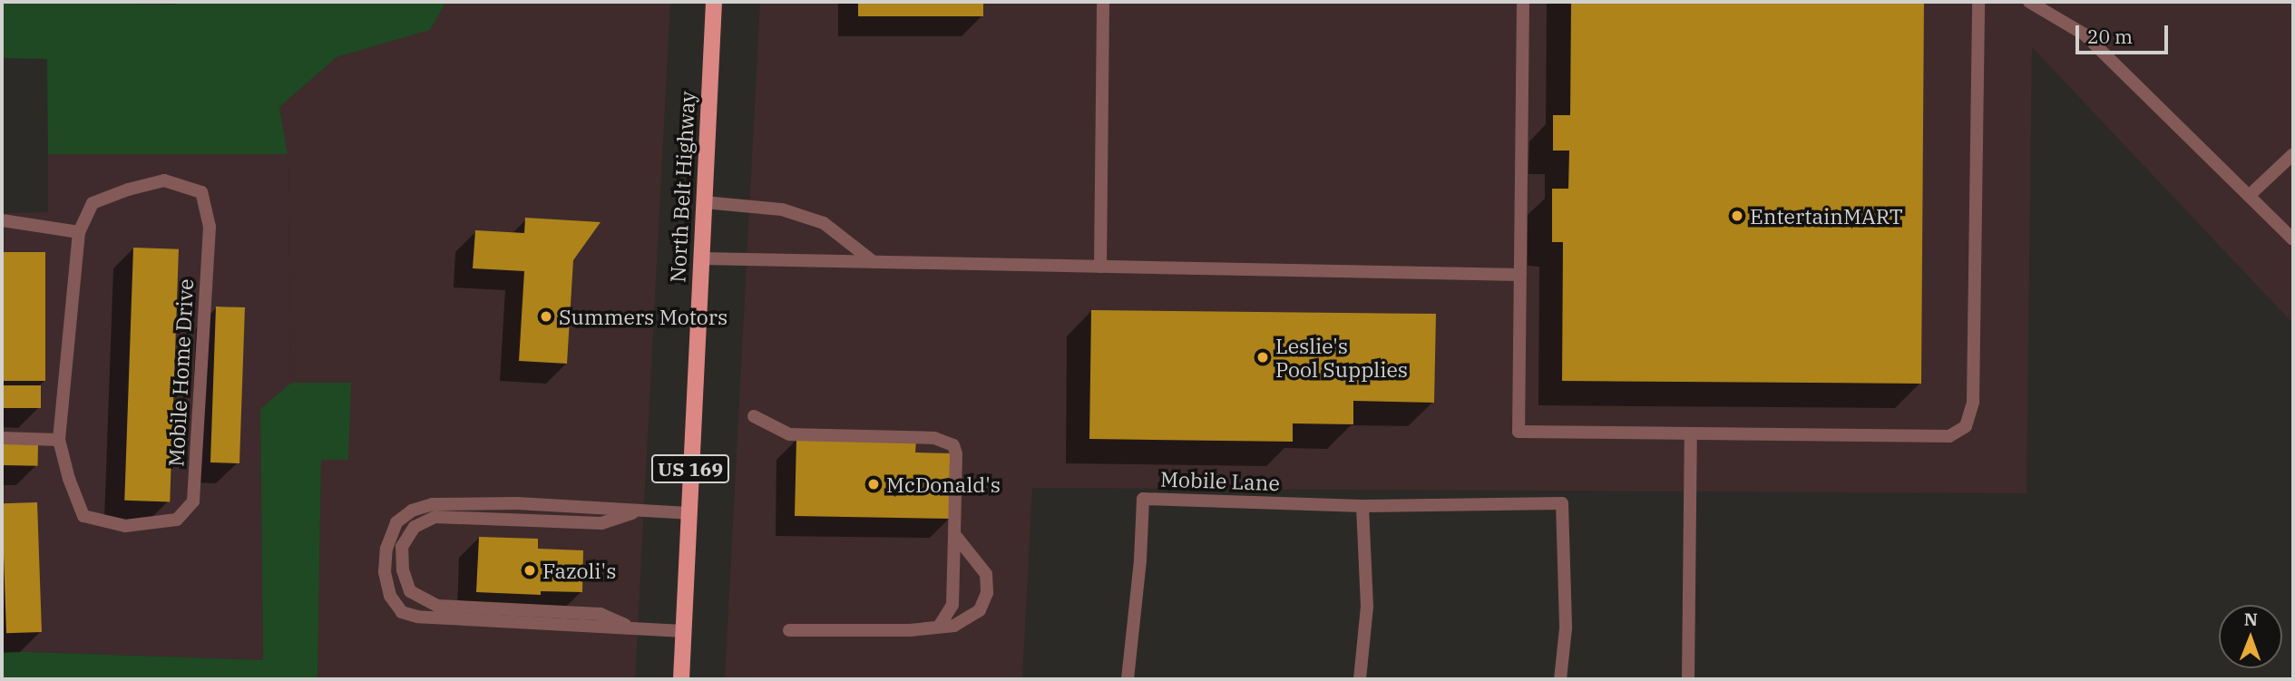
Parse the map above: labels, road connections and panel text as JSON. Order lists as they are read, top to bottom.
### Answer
{
  "streets": {
    "main road": ["North Belt Highway", "US 169"],
    "street": ["Mobile Home Drive", "Mobile Lane"]
  },
  "places": [
    "EntertainMART",
    "Summers Motors",
    "Leslie's Pool Supplies",
    "McDonald's",
    "Fazoli's"
  ],
  "scale_bar": "20 m",
  "north": "top"
}
